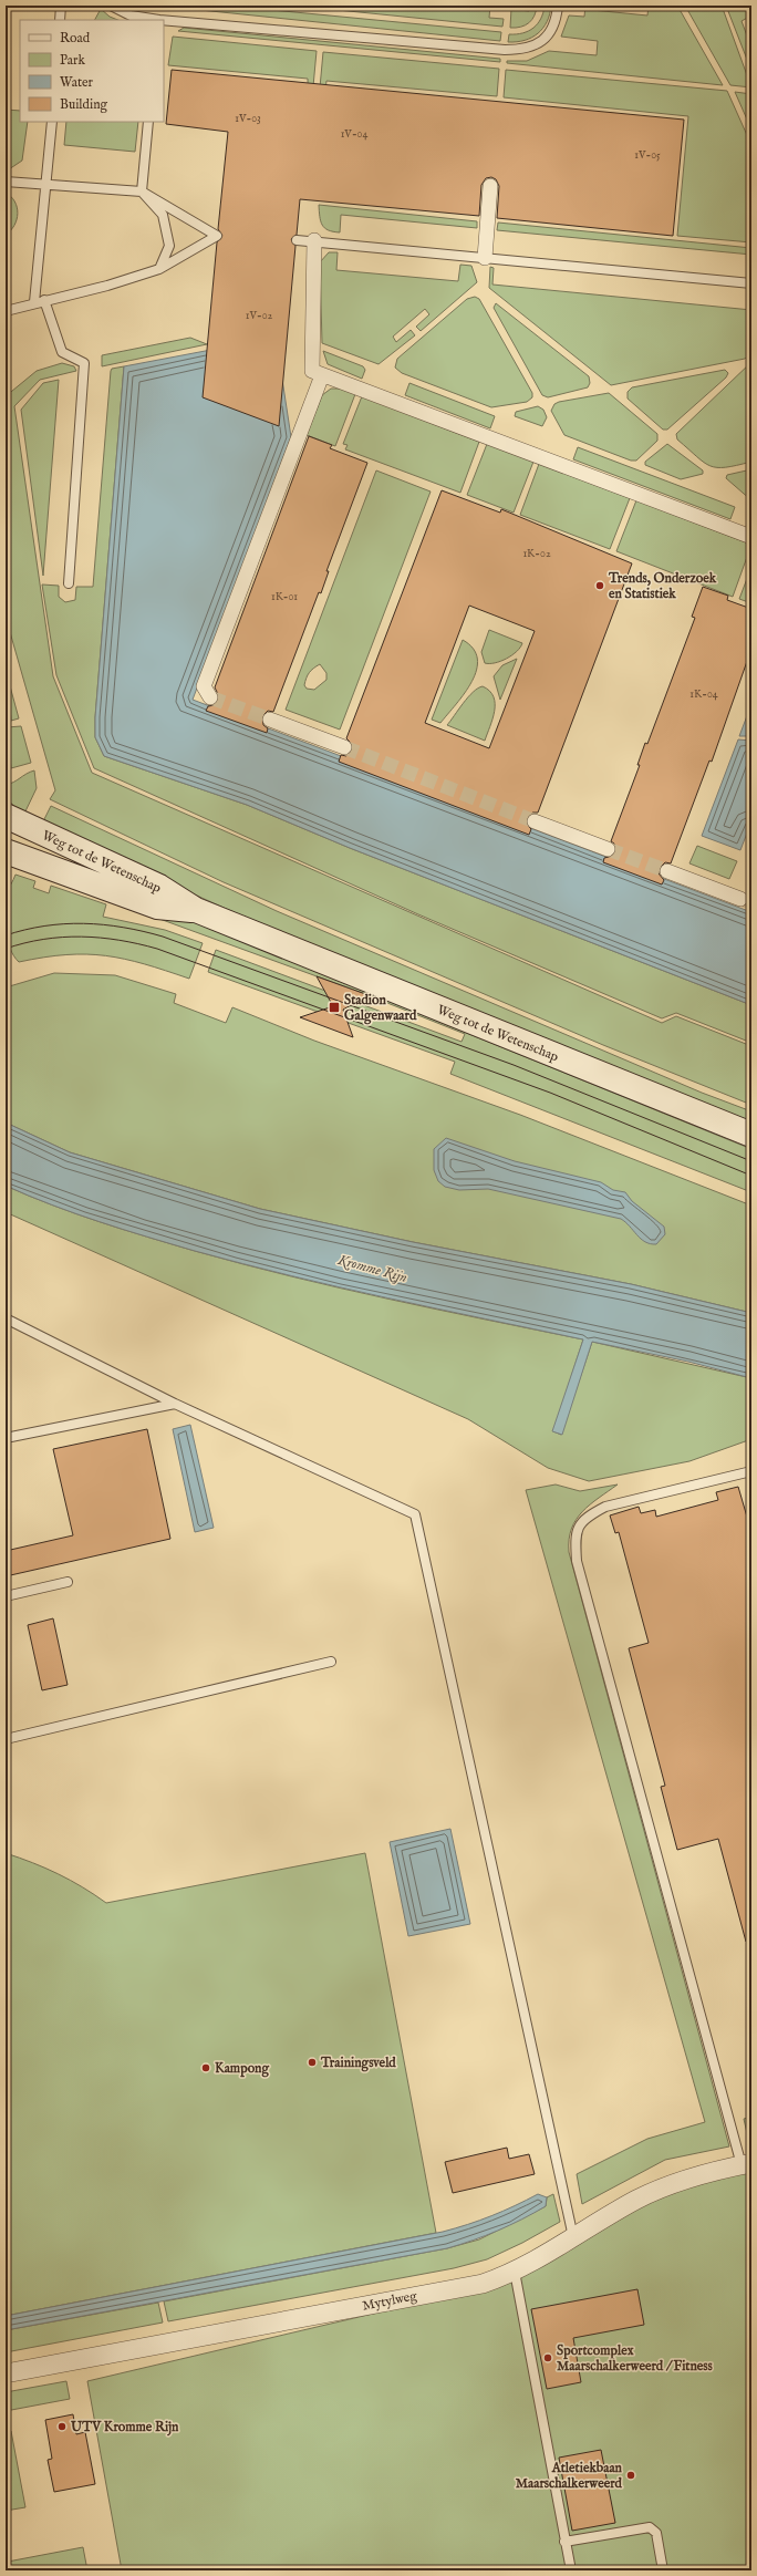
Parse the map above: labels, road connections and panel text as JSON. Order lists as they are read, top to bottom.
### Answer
{
  "streets": {
    "main road": ["Weg tot de Wetenschap"],
    "street": ["Mytylweg"]
  },
  "water": ["Kromme Rijn"],
  "places": {
    "other": [
      "Trends, Onderzoek en Statistiek",
      "Trainingsveld",
      "Kampong",
      "Sportcomplex Maarschalkerweerd / Fitness",
      "UTV Kromme Rijn",
      "Atletiekbaan Maarschalkerweerd"
    ],
    "transit": ["Stadion Galgenwaard"]
  },
  "house_numbers": [
    "1V-03",
    "1V-04",
    "1V-05",
    "1V-02",
    "1K-02",
    "1K-01",
    "1K-04"
  ],
  "legend": [
    "Road",
    "Park",
    "Water",
    "Building"
  ]
}
